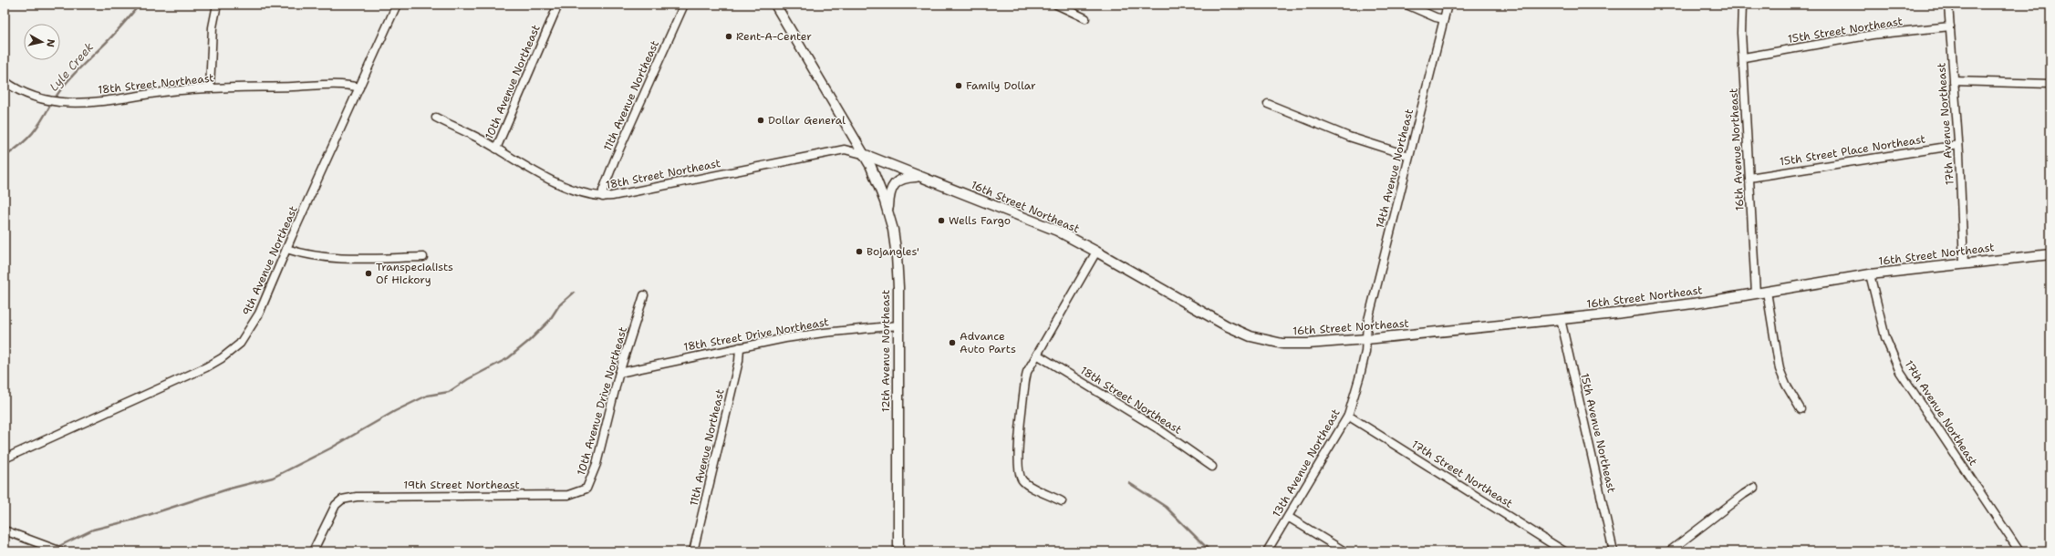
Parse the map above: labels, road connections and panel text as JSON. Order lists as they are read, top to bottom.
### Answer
{
  "streets": {
    "main road": ["16th Street Northeast", "12th Avenue Northeast"],
    "street": [
      "15th Street Northeast",
      "10th Avenue Northeast",
      "18th Street Northeast",
      "11th Avenue Northeast",
      "17th Avenue Northeast",
      "16th Avenue Northeast",
      "15th Street Place Northeast",
      "14th Avenue Northeast",
      "9th Avenue Northeast",
      "18th Street Drive Northeast",
      "10th Avenue Drive Northeast",
      "15th Avenue Northeast",
      "13th Avenue Northeast",
      "17th Street Northeast",
      "19th Street Northeast"
    ]
  },
  "crossings": [
    ["15th Street Northeast", "17th Avenue Northeast"],
    ["15th Street Northeast", "16th Avenue Northeast"],
    ["10th Avenue Northeast", "18th Street Northeast"],
    ["18th Street Northeast", "11th Avenue Northeast"],
    ["18th Street Northeast", "16th Street Northeast"],
    ["18th Street Northeast", "9th Avenue Northeast"],
    ["18th Street Northeast", "12th Avenue Northeast"],
    ["11th Avenue Northeast", "18th Street Drive Northeast"],
    ["17th Avenue Northeast", "15th Street Place Northeast"],
    ["17th Avenue Northeast", "16th Street Northeast"],
    ["16th Avenue Northeast", "15th Street Place Northeast"],
    ["16th Avenue Northeast", "16th Street Northeast"],
    ["14th Avenue Northeast", "16th Street Northeast"],
    ["14th Avenue Northeast", "13th Avenue Northeast"],
    ["16th Street Northeast", "12th Avenue Northeast"],
    ["16th Street Northeast", "15th Avenue Northeast"],
    ["16th Street Northeast", "13th Avenue Northeast"],
    ["18th Street Drive Northeast", "12th Avenue Northeast"],
    ["18th Street Drive Northeast", "10th Avenue Drive Northeast"],
    ["10th Avenue Drive Northeast", "19th Street Northeast"],
    ["13th Avenue Northeast", "17th Street Northeast"]
  ],
  "water": ["Lyle Creek"],
  "places": [
    "Rent-A-Center",
    "Family Dollar",
    "Dollar General",
    "Wells Fargo",
    "Bojangles'",
    "Transpecialists Of Hickory",
    "Advance Auto Parts"
  ],
  "north": "right"
}
